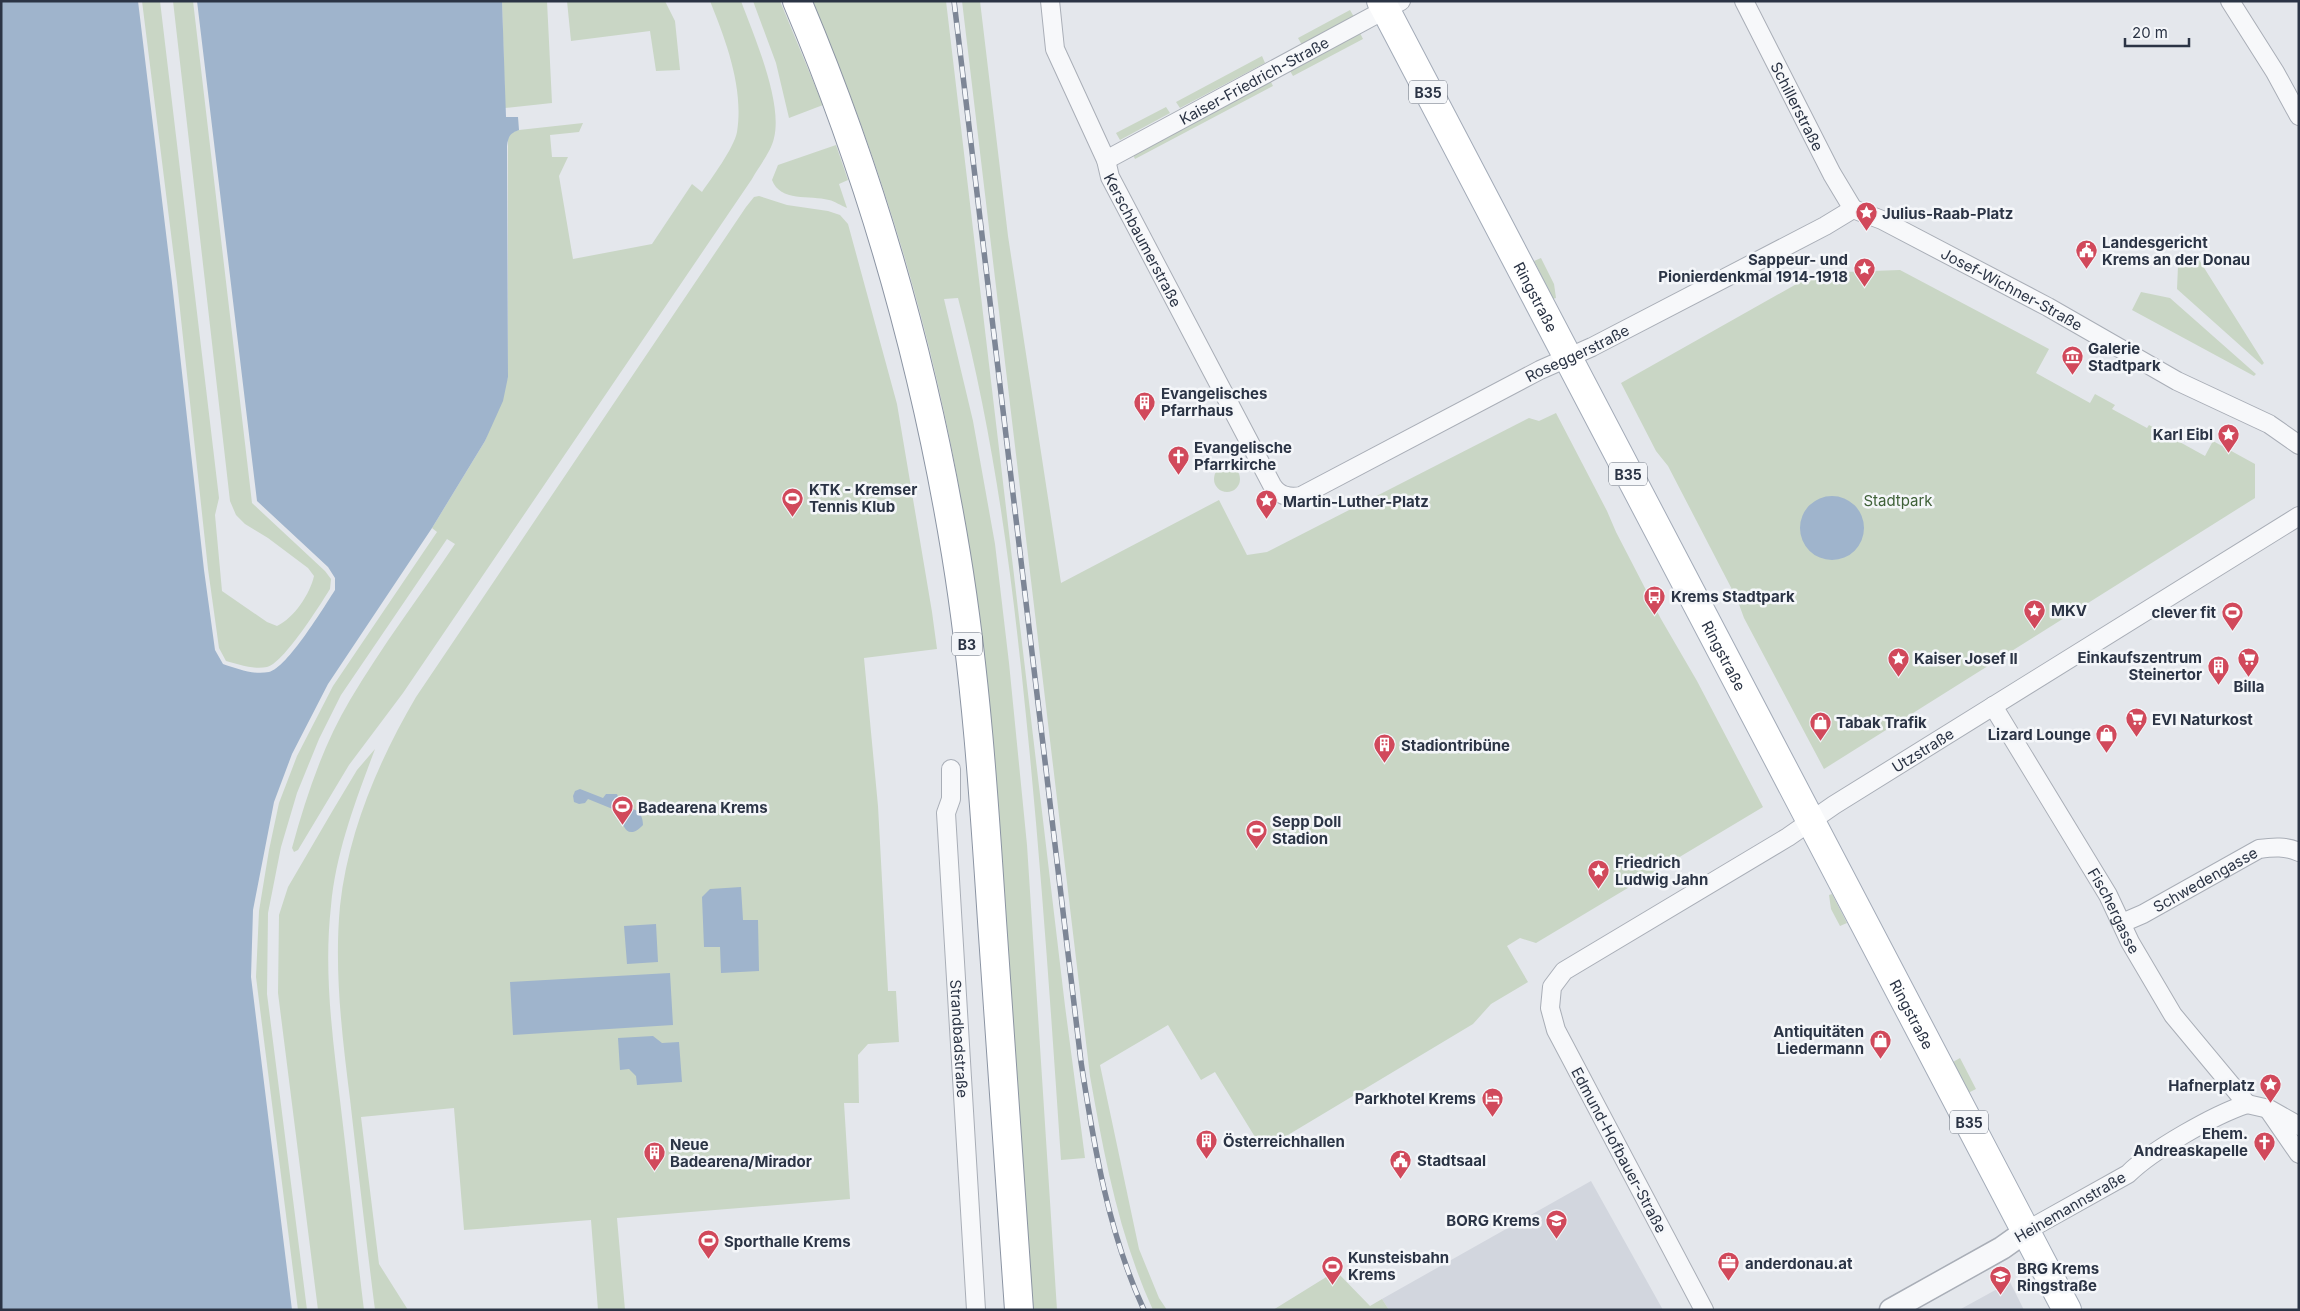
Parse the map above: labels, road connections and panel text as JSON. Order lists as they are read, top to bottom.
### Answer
{
  "streets": {
    "main road": ["B35", "Ringstraße", "B3"],
    "street": [
      "Kaiser-Friedrich-Straße",
      "Schillerstraße",
      "Kerschbaumerstraße",
      "Josef-Wichner-Straße",
      "Roseggerstraße",
      "Utzstraße",
      "Schwedengasse",
      "Fischergasse",
      "Strandbadstraße",
      "Edmund-Hofbauer-Straße",
      "Heinemannstraße"
    ]
  },
  "crossings": [
    ["Kaiser-Friedrich-Straße", "Kerschbaumerstraße"],
    ["Kaiser-Friedrich-Straße", "Ringstraße"],
    ["Schillerstraße", "Josef-Wichner-Straße"],
    ["Schillerstraße", "Roseggerstraße"],
    ["Kerschbaumerstraße", "Roseggerstraße"],
    ["Josef-Wichner-Straße", "Roseggerstraße"],
    ["Ringstraße", "Roseggerstraße"],
    ["Ringstraße", "Utzstraße"],
    ["Ringstraße", "Heinemannstraße"],
    ["Utzstraße", "Fischergasse"],
    ["Utzstraße", "Edmund-Hofbauer-Straße"],
    ["Schwedengasse", "Fischergasse"],
    ["Fischergasse", "Heinemannstraße"]
  ],
  "parks": ["Stadtpark"],
  "places": {
    "place": [
      "Julius-Raab-Platz",
      "Sappeur- und Pionierdenkmal 1914-1918",
      "Karl Eibl",
      "Martin-Luther-Platz",
      "MKV",
      "Kaiser Josef II",
      "Friedrich Ludwig Jahn",
      "Hafnerplatz"
    ],
    "public building": ["Landesgericht Krems an der Donau", "Stadtsaal"],
    "museum": ["Galerie Stadtpark"],
    "building": [
      "Evangelisches Pfarrhaus",
      "Einkaufszentrum Steinertor",
      "Stadiontribüne",
      "Österreichhallen",
      "Neue Badearena/Mirador"
    ],
    "church": ["Evangelische Pfarrkirche", "Ehem. Andreaskapelle"],
    "sports": [
      "KTK - Kremser Tennis Klub",
      "clever fit",
      "Badearena Krems",
      "Sepp Doll Stadion",
      "Sporthalle Krems",
      "Kunsteisbahn Krems"
    ],
    "bus stop": ["Krems Stadtpark"],
    "supermarket": ["Billa", "EVI Naturkost"],
    "shop": ["Tabak Trafik", "Lizard Lounge", "Antiquitäten Liedermann"],
    "hotel": ["Parkhotel Krems"],
    "school or university": ["BORG Krems", "BRG Krems Ringstraße"],
    "office": ["anderdonau.at"]
  },
  "scale_bar": "20 m"
}
